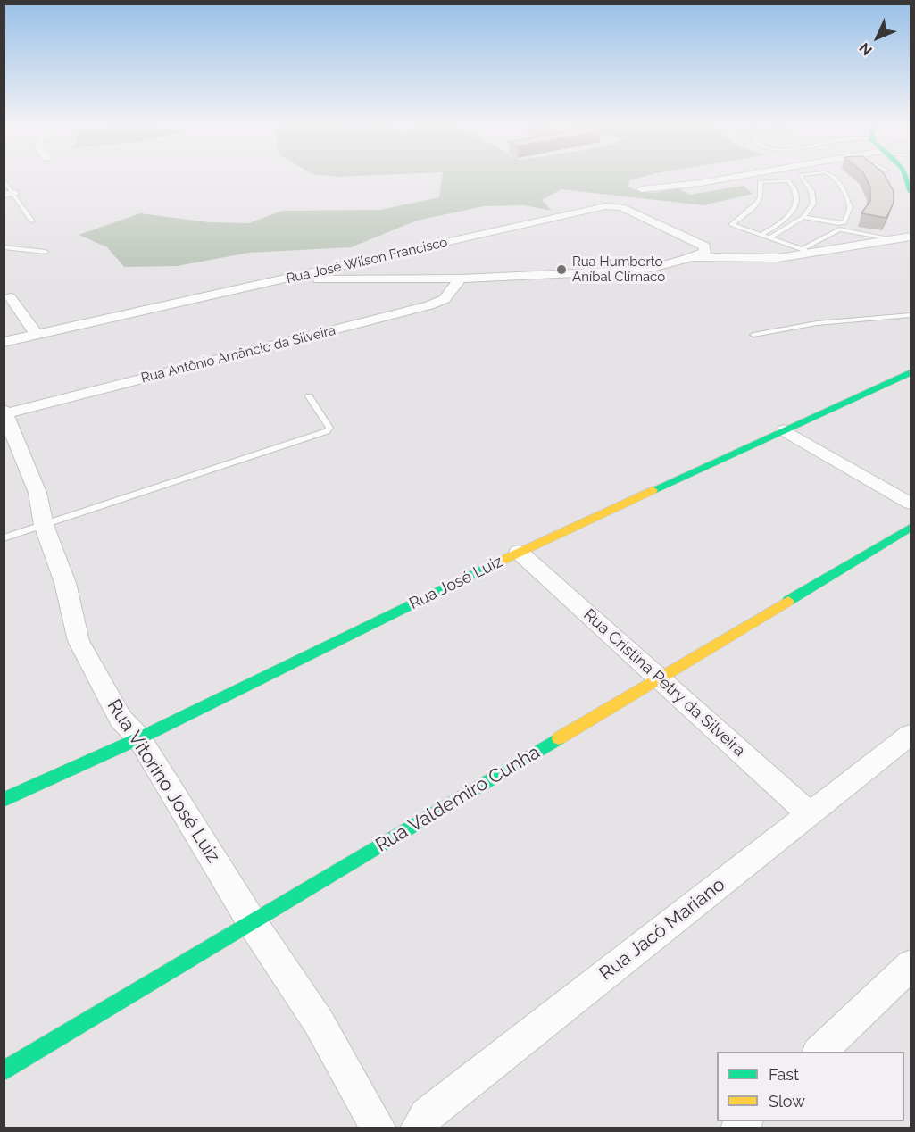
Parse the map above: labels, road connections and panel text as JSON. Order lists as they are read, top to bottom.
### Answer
{
  "streets": {
    "street": [
      "Rua José Wilson Francisco",
      "Rua Antônio Amâncio da Silveira",
      "Rua José Luiz",
      "Rua Cristina Petry da Silveira",
      "Rua Vitorino José Luiz",
      "Rua Valdemiro Cunha",
      "Rua Jacó Mariano"
    ]
  },
  "crossings": [
    ["Rua Antônio Amâncio da Silveira", "Rua Vitorino José Luiz"],
    ["Rua José Luiz", "Rua Cristina Petry da Silveira"],
    ["Rua José Luiz", "Rua Vitorino José Luiz"],
    ["Rua Cristina Petry da Silveira", "Rua Valdemiro Cunha"],
    ["Rua Cristina Petry da Silveira", "Rua Jacó Mariano"],
    ["Rua Vitorino José Luiz", "Rua Valdemiro Cunha"]
  ],
  "places": ["Rua Humberto Aníbal Clímaco"],
  "legend": ["Fast", "Slow"],
  "north": "bottom left"
}
